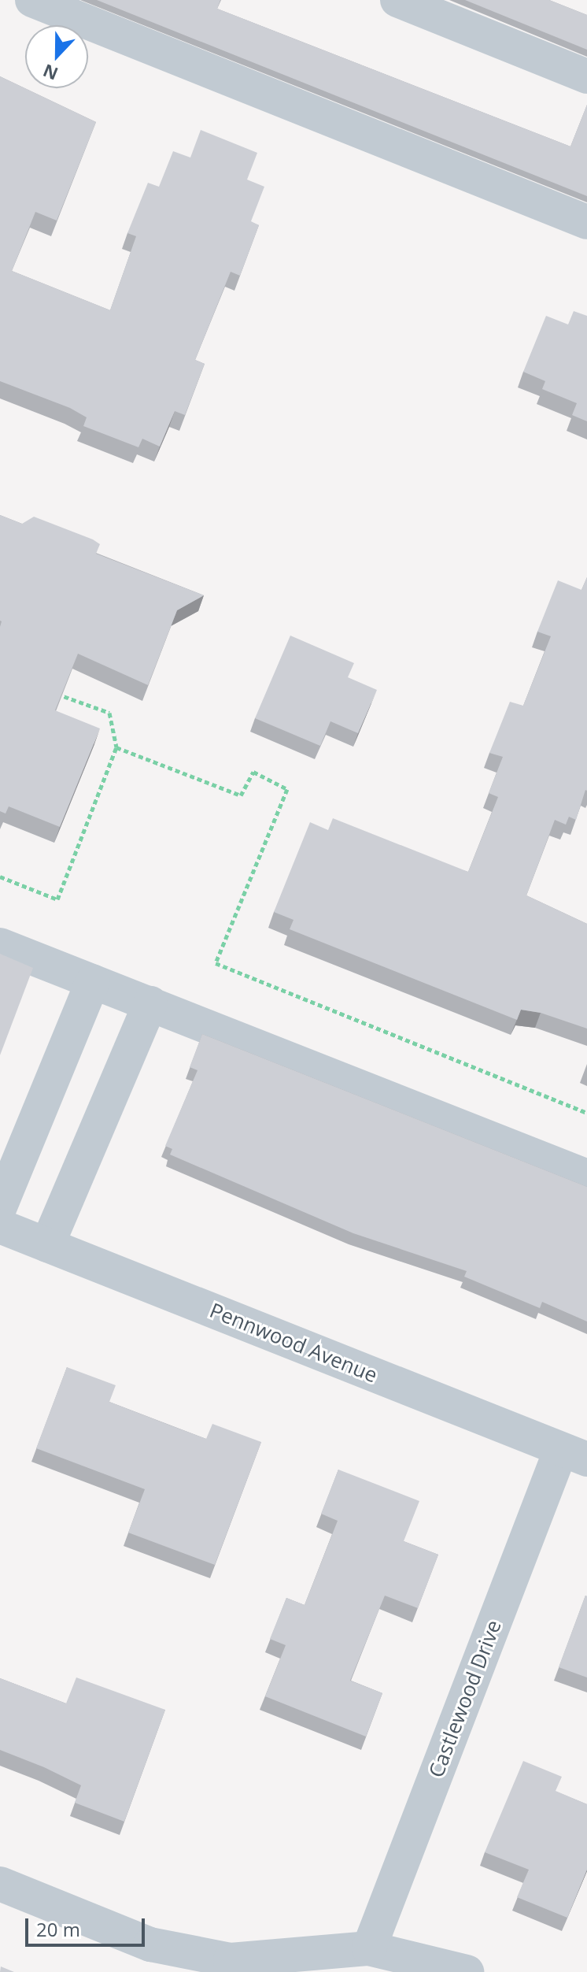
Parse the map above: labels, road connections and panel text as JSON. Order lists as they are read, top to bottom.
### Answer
{
  "streets": {
    "street": ["Pennwood Avenue", "Castlewood Drive"]
  },
  "crossings": [
    ["Pennwood Avenue", "Castlewood Drive"]
  ],
  "scale_bar": "20 m",
  "north": "bottom"
}
